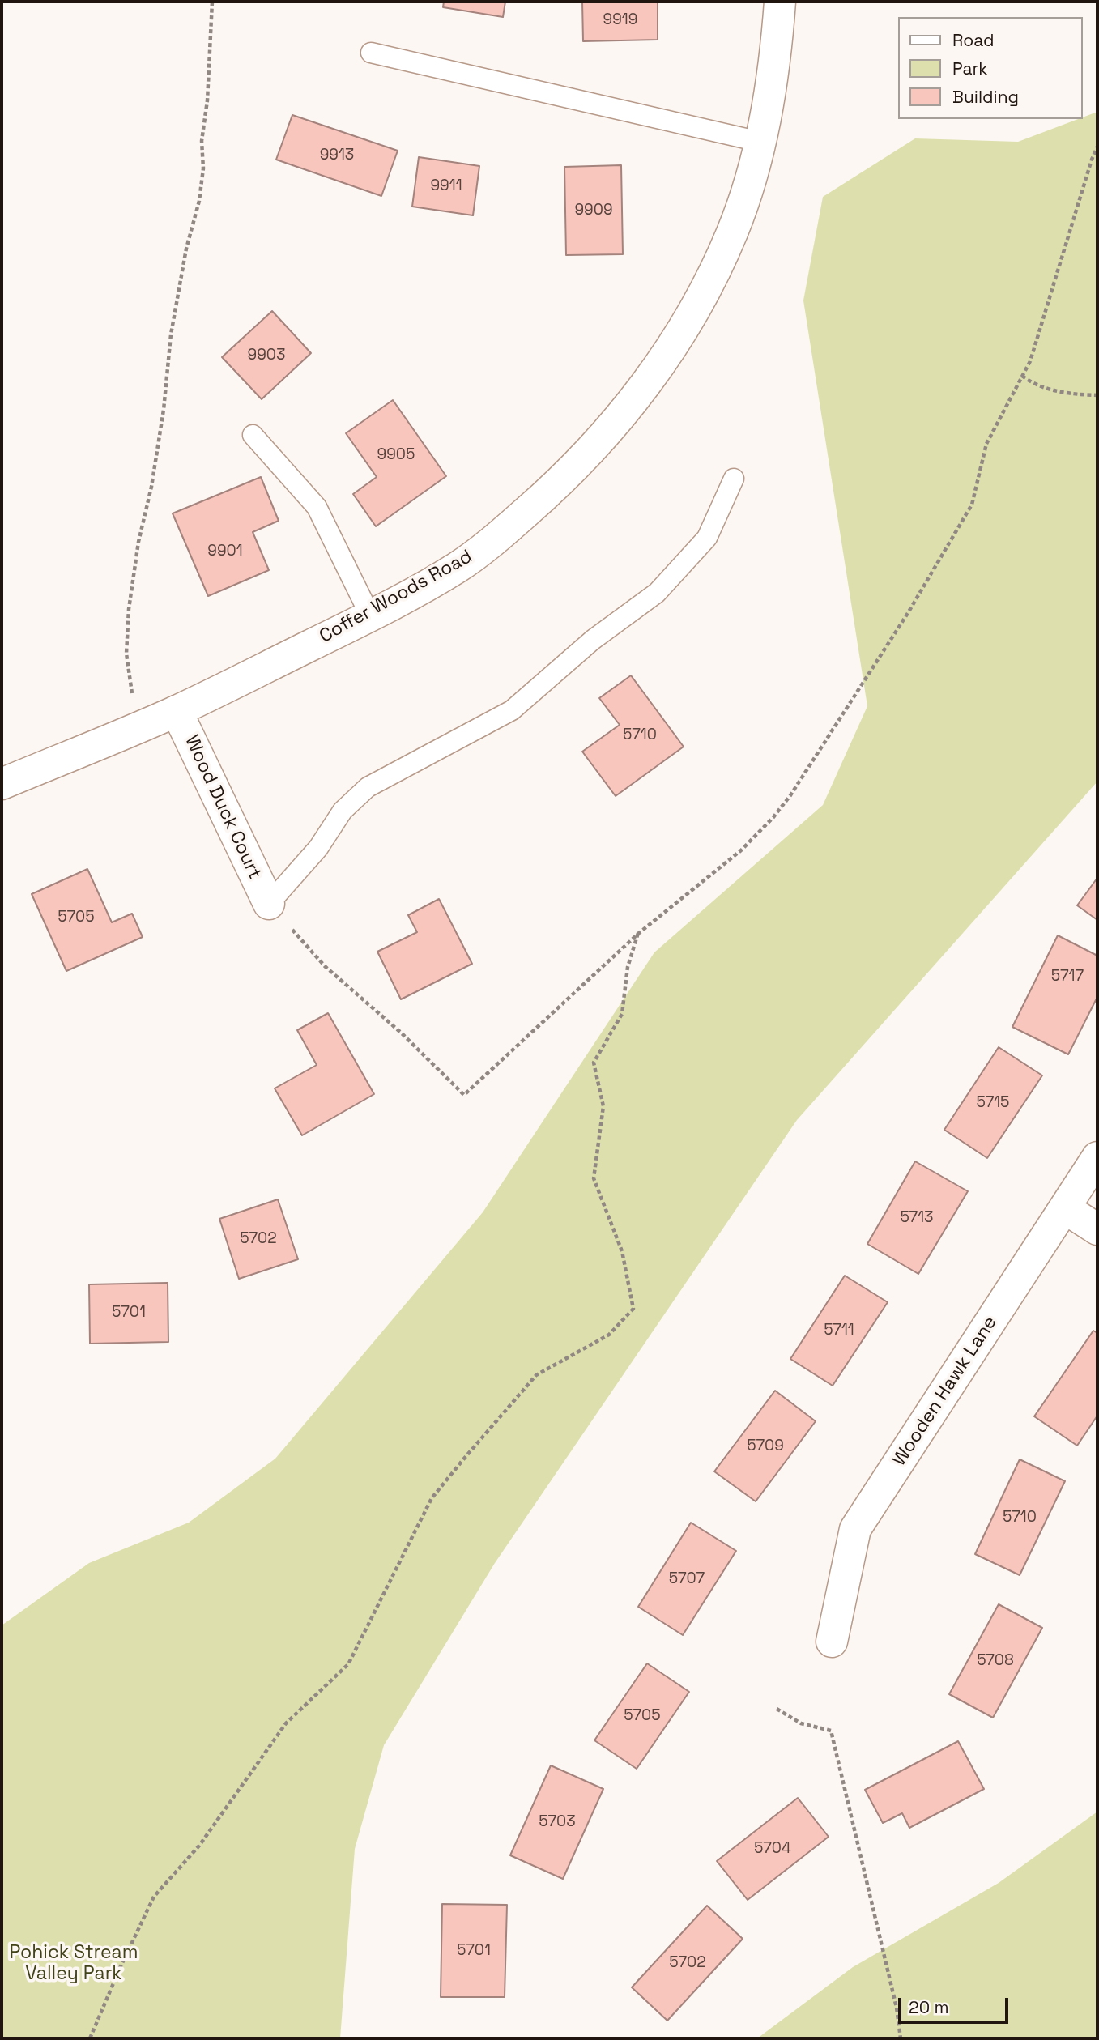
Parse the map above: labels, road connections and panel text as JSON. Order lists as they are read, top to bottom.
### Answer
{
  "streets": {
    "street": ["Coffer Woods Road", "Wood Duck Court", "Wooden Hawk Lane"]
  },
  "crossings": [
    ["Coffer Woods Road", "Wood Duck Court"]
  ],
  "parks": ["Pohick Stream Valley Park"],
  "house_numbers": [
    "9919",
    "9913",
    "9911",
    "9909",
    "9903",
    "9905",
    "9901",
    "5710",
    "5705",
    "5717",
    "5715",
    "5713",
    "5702",
    "5701",
    "5711",
    "5709",
    "5710",
    "5707",
    "5708",
    "5705",
    "5703",
    "5704",
    "5701",
    "5702"
  ],
  "legend": ["Road", "Park", "Building"],
  "scale_bar": "20 m"
}
